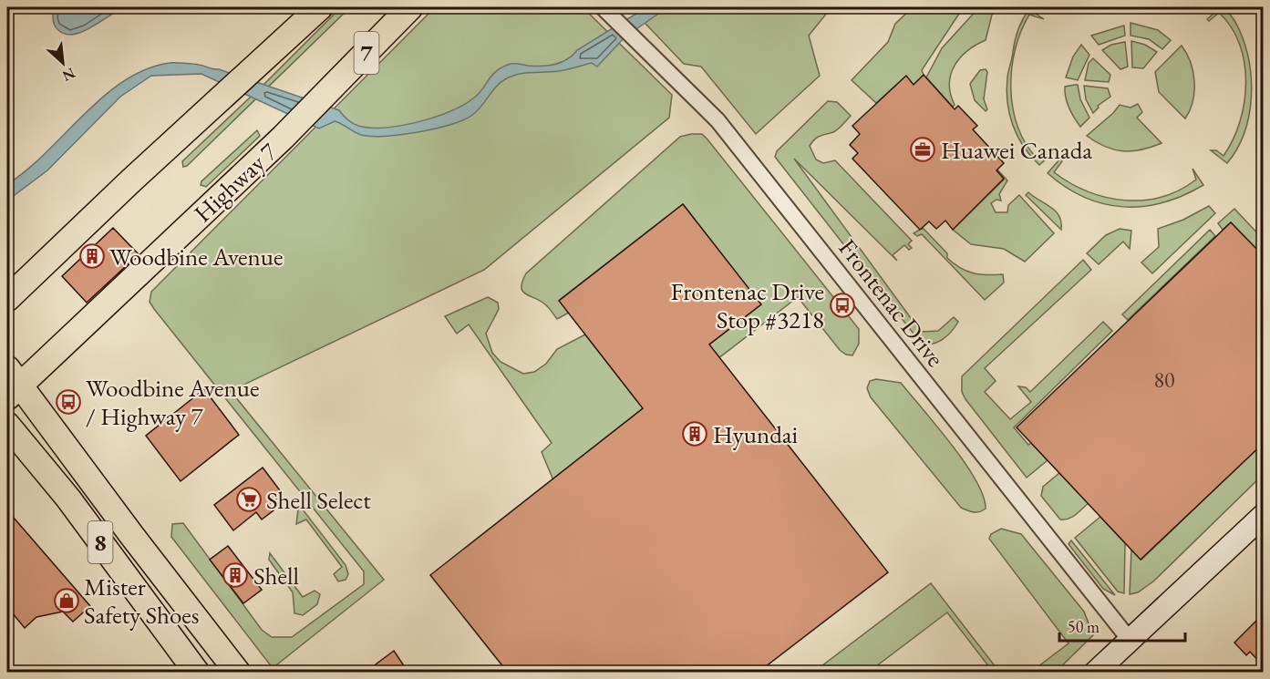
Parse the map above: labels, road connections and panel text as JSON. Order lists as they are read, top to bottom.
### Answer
{
  "streets": {
    "main road": ["7", "Highway 7", "8"],
    "street": ["Frontenac Drive"]
  },
  "crossings": [
    ["Highway 7", "8"]
  ],
  "places": {
    "office": ["Huawei Canada"],
    "building": ["Woodbine Avenue", "Hyundai", "Shell"],
    "bus stop": ["Frontenac Drive Stop #3218", "Woodbine Avenue / Highway 7"],
    "supermarket": ["Shell Select"],
    "shop": ["Mister Safety Shoes"]
  },
  "house_numbers": ["80"],
  "scale_bar": "50 m",
  "north": "bottom right"
}
